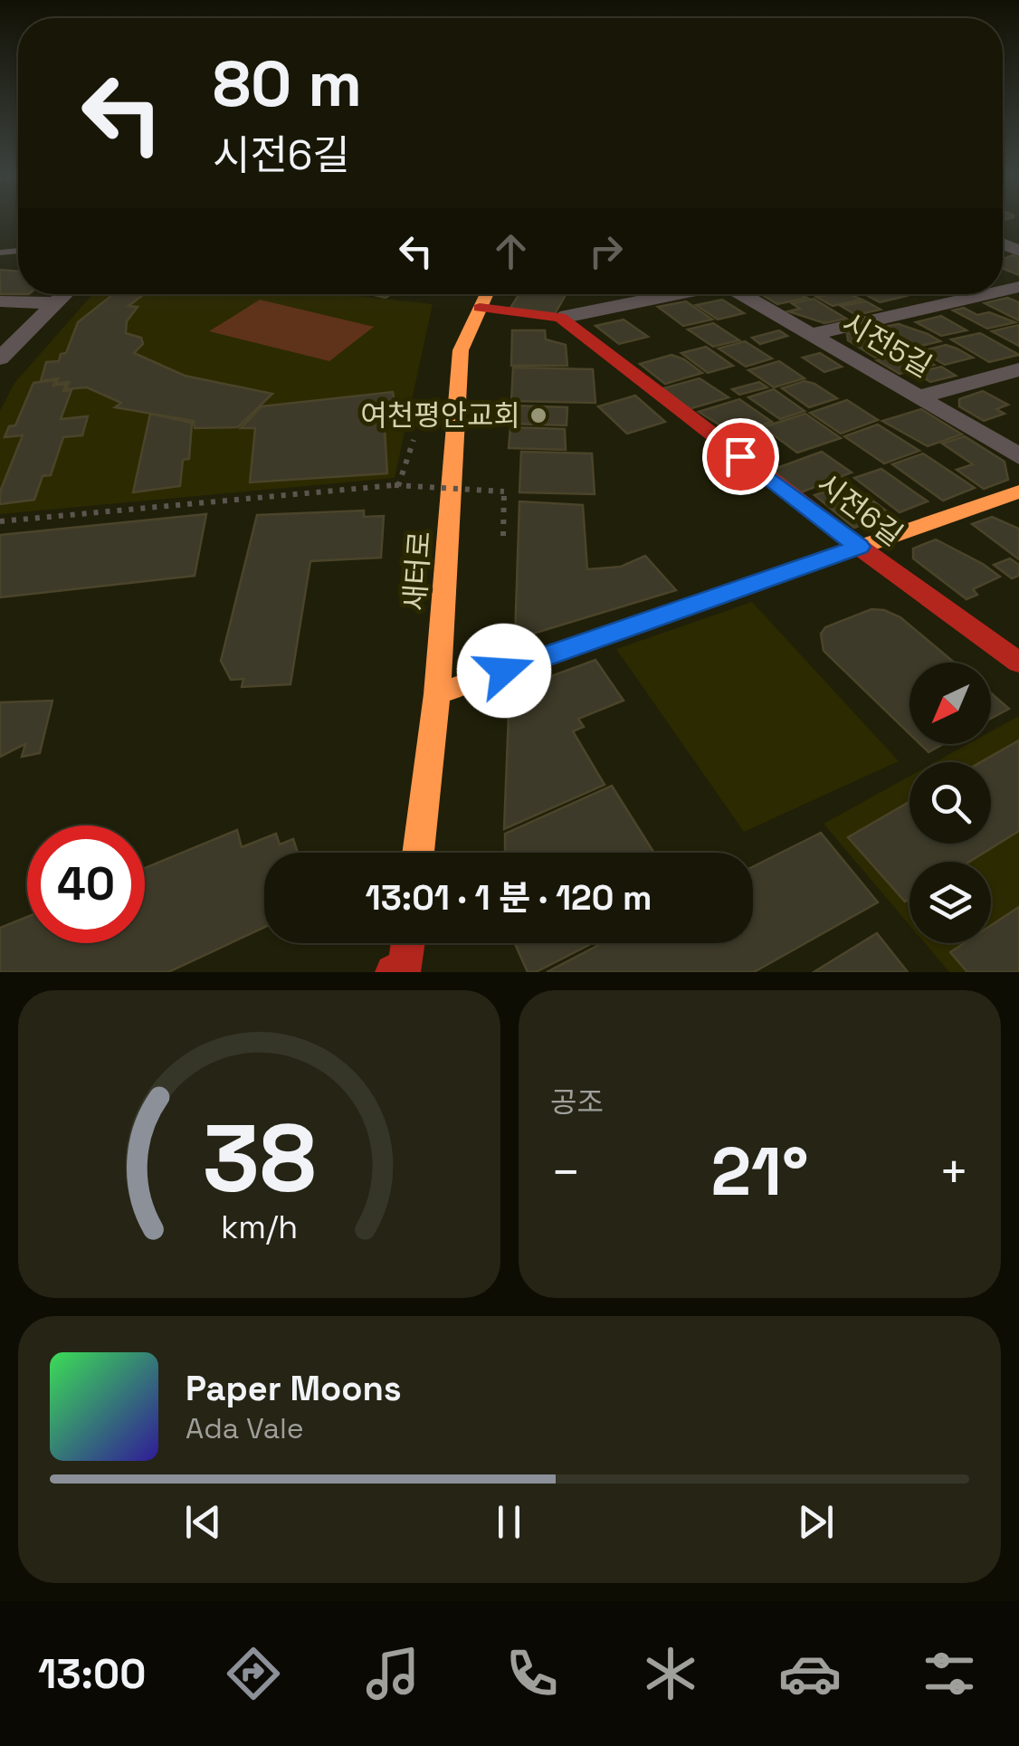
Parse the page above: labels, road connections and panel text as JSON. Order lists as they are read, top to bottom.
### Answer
{
  "streets": {
    "street": ["시전5길", "시전6길", "새터로"]
  },
  "crossings": [
    ["시전5길", "시전6길"]
  ],
  "places": ["여천평안교회"],
  "north": "bottom left",
  "page": {
    "turn": ["80 m", "시전6길"],
    "limit": "40",
    "trip": "13:01 · 1 분 · 120 m",
    "tile": "공조",
    "heat": ["−", "21°", "+"],
    "song": ["Paper Moons", "Ada Vale"],
    "tabs": "13:00",
    "gauge": ["38", "km/h"]
  }
}
